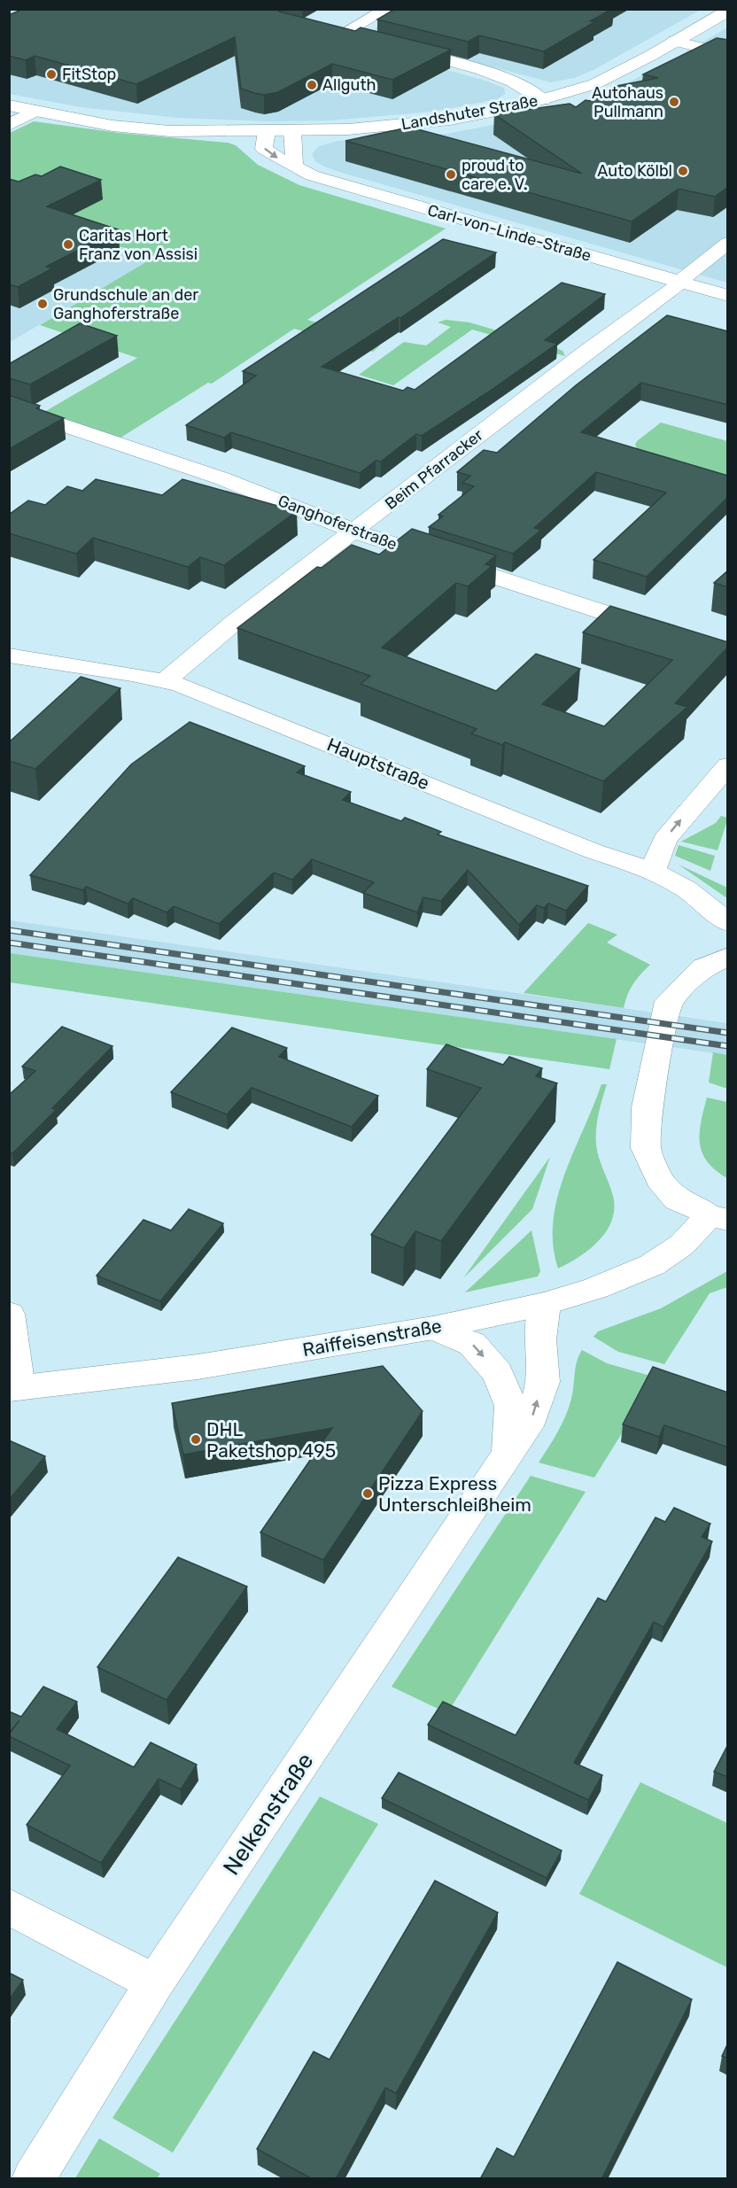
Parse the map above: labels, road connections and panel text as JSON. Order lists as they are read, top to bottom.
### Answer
{
  "streets": {
    "street": [
      "Landshuter Straße",
      "Carl-von-Linde-Straße",
      "Beim Pfarracker",
      "Ganghoferstraße",
      "Hauptstraße",
      "Raiffeisenstraße",
      "Nelkenstraße"
    ]
  },
  "crossings": [
    ["Landshuter Straße", "Carl-von-Linde-Straße"],
    ["Carl-von-Linde-Straße", "Beim Pfarracker"],
    ["Beim Pfarracker", "Ganghoferstraße"],
    ["Beim Pfarracker", "Hauptstraße"],
    ["Raiffeisenstraße", "Nelkenstraße"]
  ],
  "places": [
    "FitStop",
    "Allguth",
    "Autohaus Pullmann",
    "Auto Kölbl",
    "proud to care e. V.",
    "Caritas Hort Franz von Assisi",
    "Grundschule an der Ganghoferstraße",
    "DHL Paketshop 495",
    "Pizza Express Unterschleißheim"
  ]
}
